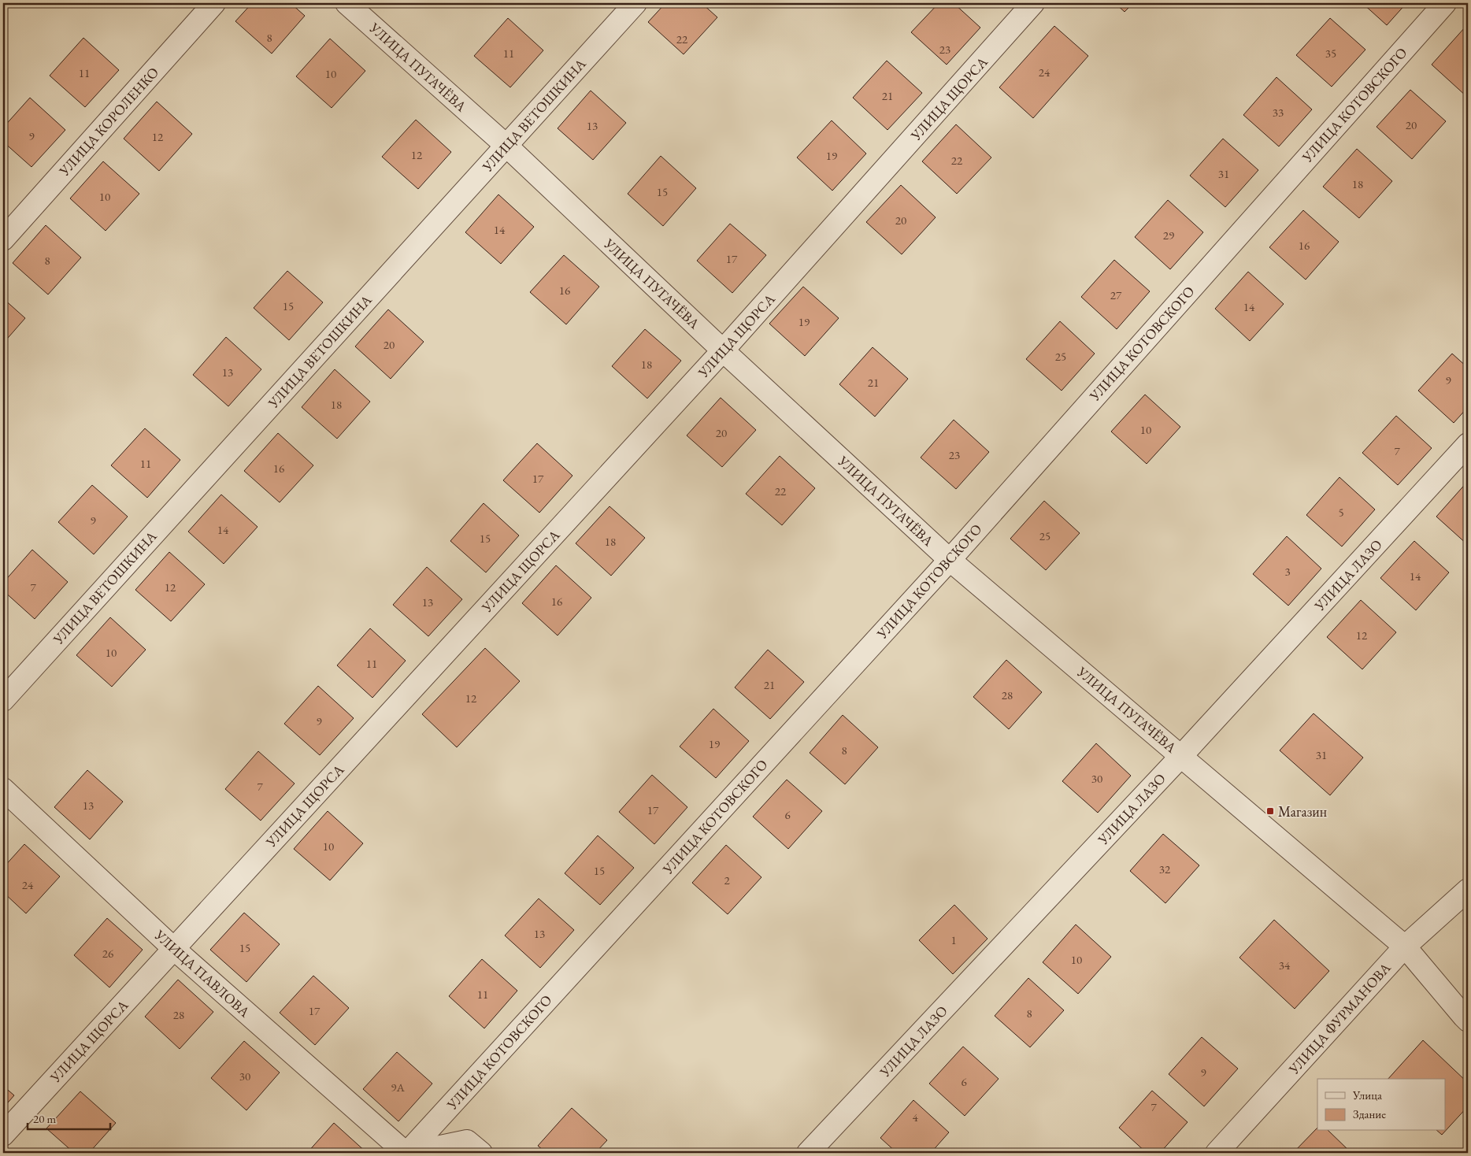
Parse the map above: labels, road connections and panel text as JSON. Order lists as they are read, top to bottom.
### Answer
{
  "streets": {
    "street": [
      "УЛИЦА ПУГАЧЁВА",
      "УЛИЦА ЩОРСА",
      "УЛИЦА КОТОВСКОГО",
      "УЛИЦА ВЕТОШКИНА",
      "УЛИЦА КОРОЛЕНКО",
      "УЛИЦА ЛАЗО",
      "УЛИЦА ПАВЛОВА",
      "УЛИЦА ФУРМАНОВА"
    ]
  },
  "crossings": [
    ["УЛИЦА ПУГАЧЁВА", "УЛИЦА ЩОРСА"],
    ["УЛИЦА ПУГАЧЁВА", "УЛИЦА КОТОВСКОГО"],
    ["УЛИЦА ПУГАЧЁВА", "УЛИЦА ВЕТОШКИНА"],
    ["УЛИЦА ПУГАЧЁВА", "УЛИЦА ЛАЗО"],
    ["УЛИЦА ПУГАЧЁВА", "УЛИЦА ФУРМАНОВА"],
    ["УЛИЦА ЩОРСА", "УЛИЦА ПАВЛОВА"],
    ["УЛИЦА КОТОВСКОГО", "УЛИЦА ПАВЛОВА"]
  ],
  "places": {
    "transit": ["Магазин"]
  },
  "house_numbers": [
    "8",
    "22",
    "23",
    "11",
    "35",
    "24",
    "11",
    "10",
    "21",
    "33",
    "20",
    "13",
    "9",
    "12",
    "12",
    "19",
    "22",
    "31",
    "18",
    "15",
    "10",
    "20",
    "14",
    "29",
    "16",
    "17",
    "8",
    "16",
    "27",
    "15",
    "14",
    "19",
    "20",
    "25",
    "18",
    "13",
    "9",
    "21",
    "18",
    "10",
    "20",
    "7",
    "23",
    "11",
    "16",
    "17",
    "22",
    "5",
    "9",
    "14",
    "25",
    "15",
    "18",
    "3",
    "14",
    "7",
    "12",
    "16",
    "13",
    "12",
    "10",
    "11",
    "21",
    "28",
    "12",
    "9",
    "19",
    "8",
    "31",
    "30",
    "7",
    "13",
    "17",
    "6",
    "10",
    "32",
    "15",
    "2",
    "24",
    "13",
    "1",
    "15",
    "26",
    "10",
    "34",
    "11",
    "17",
    "8",
    "28",
    "9",
    "30",
    "6",
    "9А",
    "7",
    "4"
  ],
  "legend": ["Улица", "Здание"],
  "scale_bar": "20 m"
}
